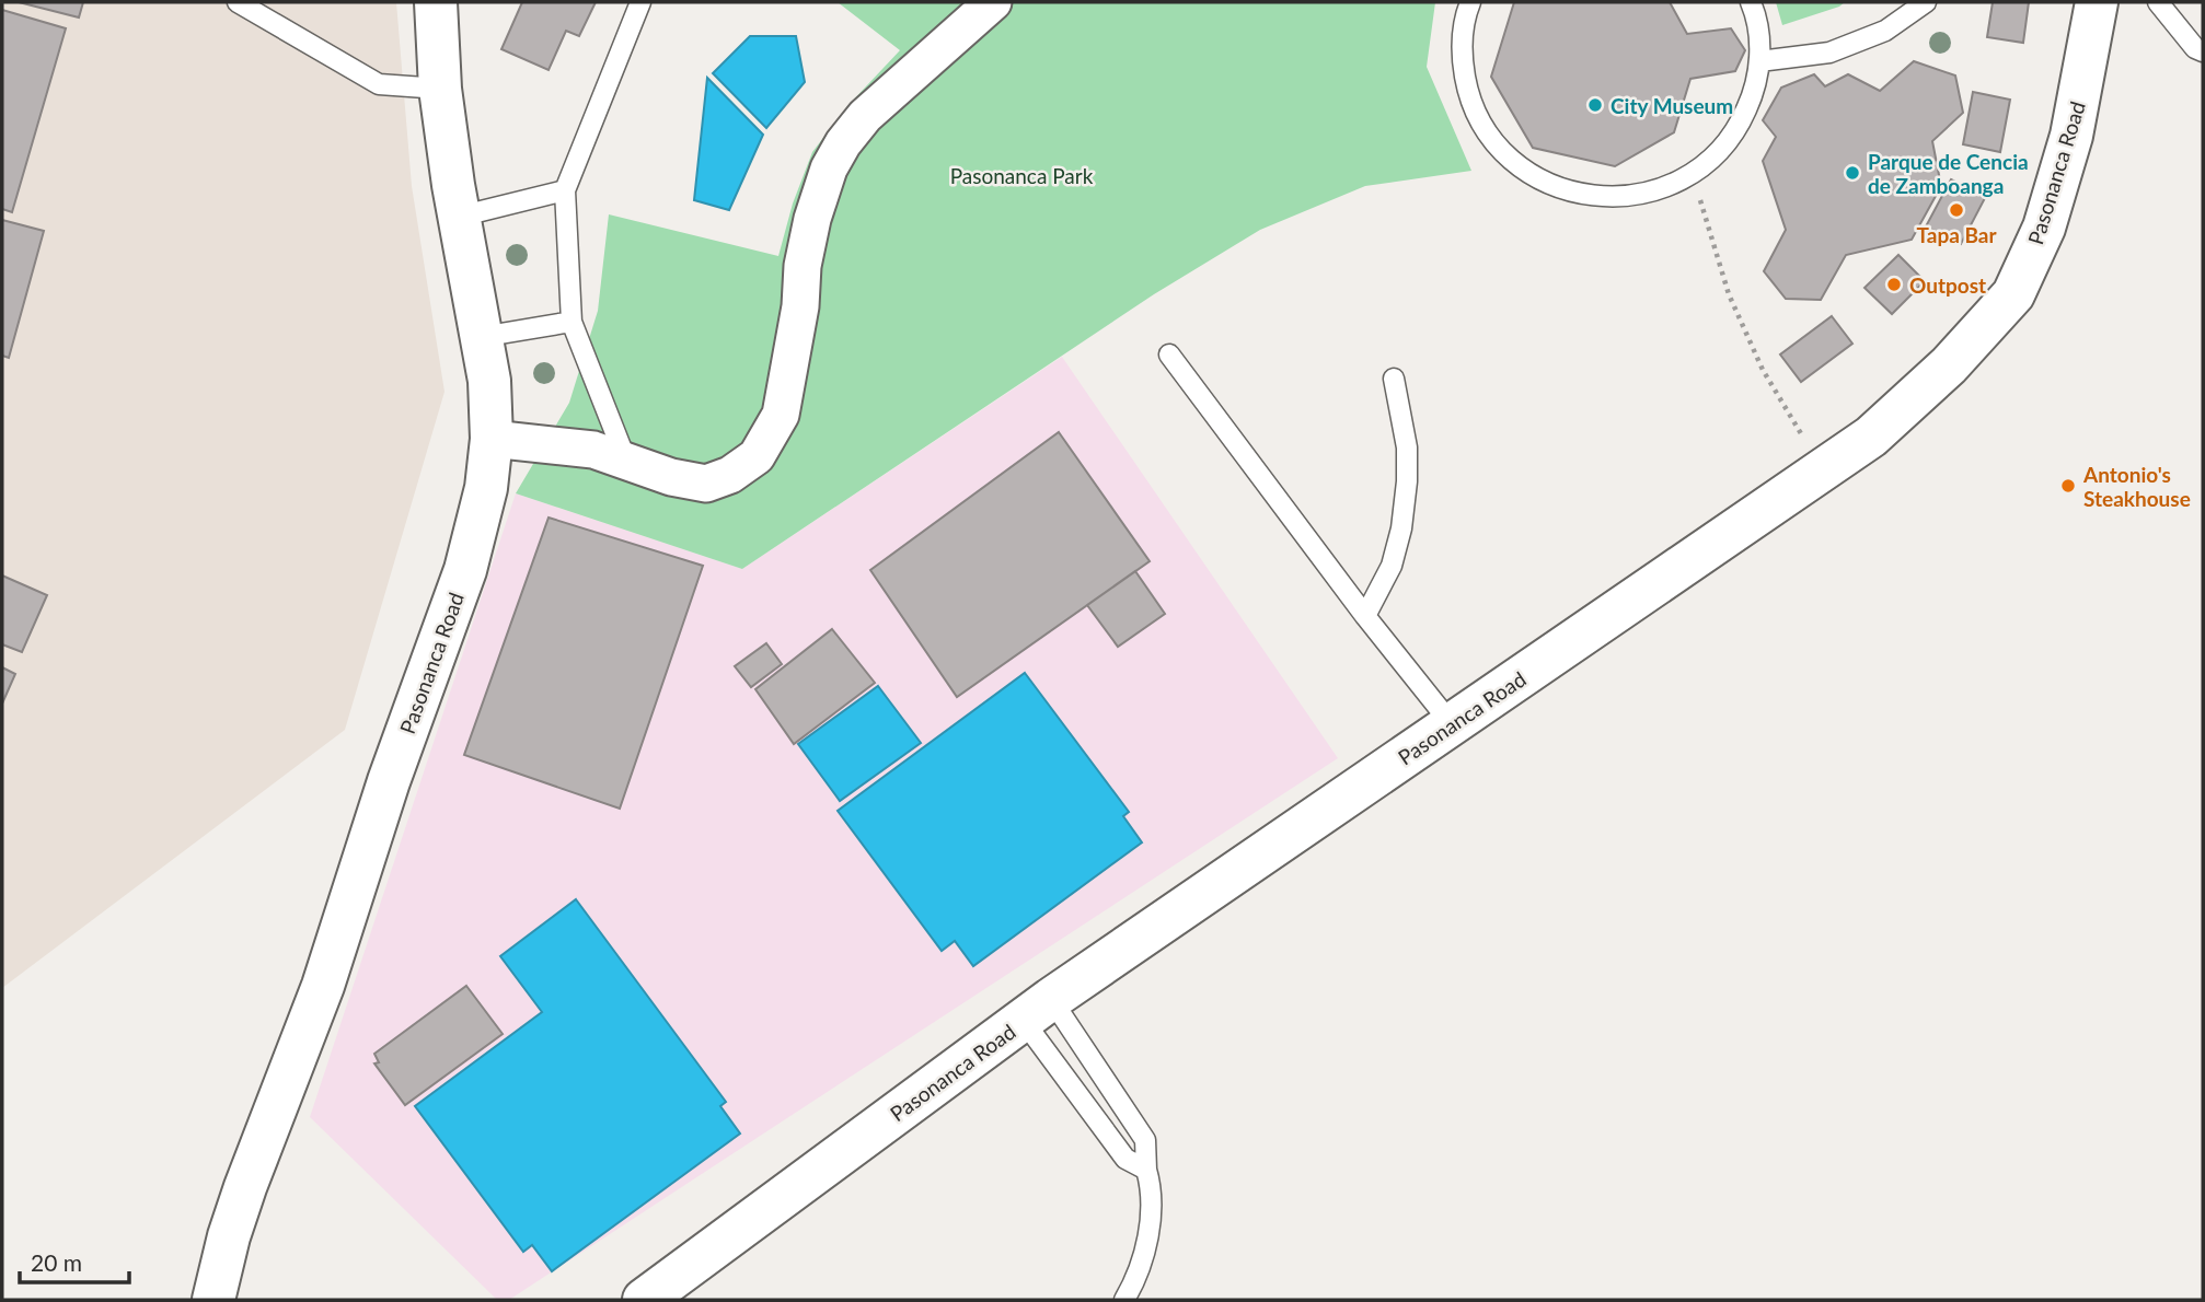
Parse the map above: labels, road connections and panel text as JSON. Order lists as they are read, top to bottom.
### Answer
{
  "streets": {
    "street": ["Pasonanca Road"]
  },
  "parks": ["Pasonanca Park"],
  "places": [
    "City Museum",
    "Parque de Cencia de Zamboanga",
    "Tapa Bar",
    "Outpost",
    "Antonio's Steakhouse"
  ],
  "scale_bar": "20 m"
}
